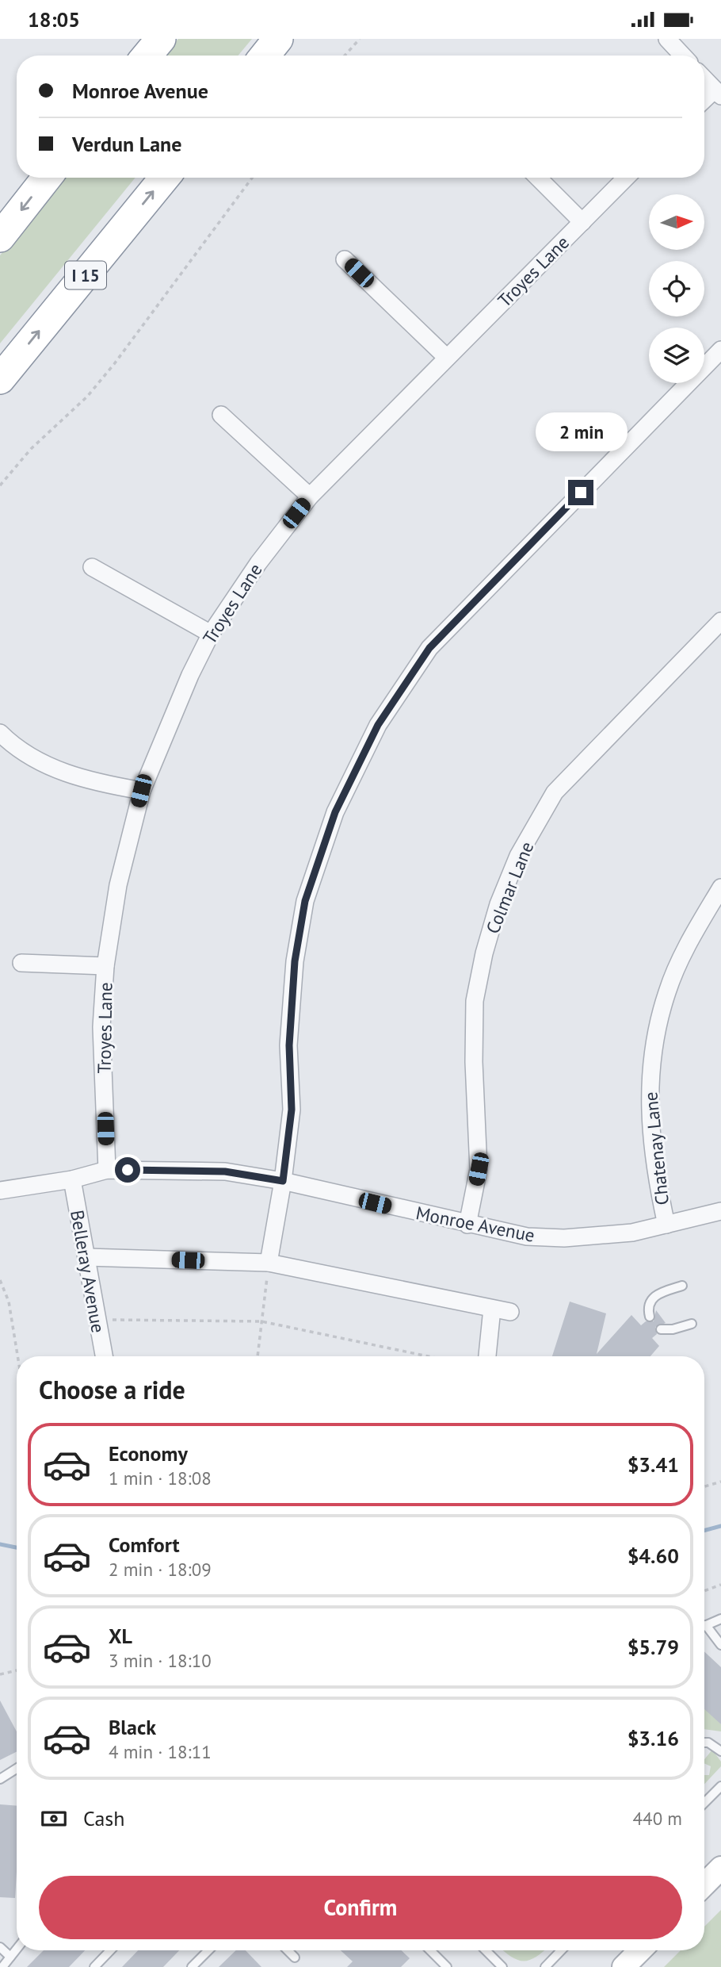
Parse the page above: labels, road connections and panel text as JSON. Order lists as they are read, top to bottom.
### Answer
{
  "streets": {
    "highway": ["I 15"],
    "street": [
      "Troyes Lane",
      "Colmar Lane",
      "Chatenay Lane",
      "Monroe Avenue",
      "Belleray Avenue"
    ]
  },
  "crossings": [
    ["Troyes Lane", "Monroe Avenue"],
    ["Colmar Lane", "Monroe Avenue"],
    ["Chatenay Lane", "Monroe Avenue"],
    ["Monroe Avenue", "Belleray Avenue"]
  ],
  "north": "right",
  "page": {
    "status": "18:05",
    "banner": ["Monroe Avenue", "Verdun Lane"],
    "bubble": "2 min",
    "heading": "Choose a ride",
    "list": [
      {
        "name": "Economy",
        "note": "1 min · 18:08",
        "value": "$3.41"
      },
      {
        "name": "Comfort",
        "note": "2 min · 18:09",
        "value": "$4.60"
      },
      {
        "name": "XL",
        "note": "3 min · 18:10",
        "value": "$5.79"
      },
      {
        "name": "Black",
        "note": "4 min · 18:11",
        "value": "$3.16"
      }
    ],
    "pay": ["Cash", "440 m"],
    "buttons": "Confirm"
  }
}
